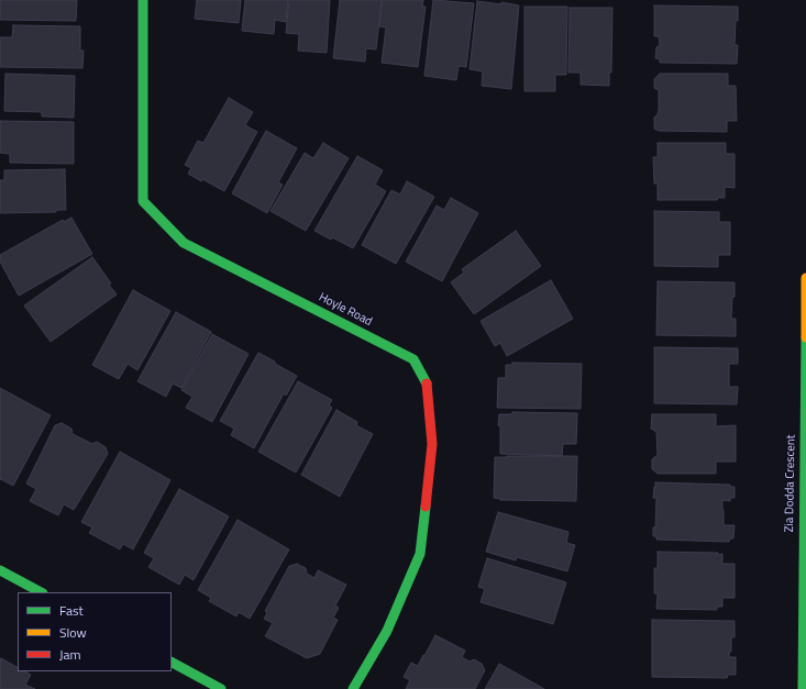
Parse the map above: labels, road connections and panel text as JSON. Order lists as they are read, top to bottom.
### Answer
{
  "streets": {
    "street": ["Hoyle Road", "Zia Dodda Crescent"]
  },
  "legend": ["Fast", "Slow", "Jam"]
}
